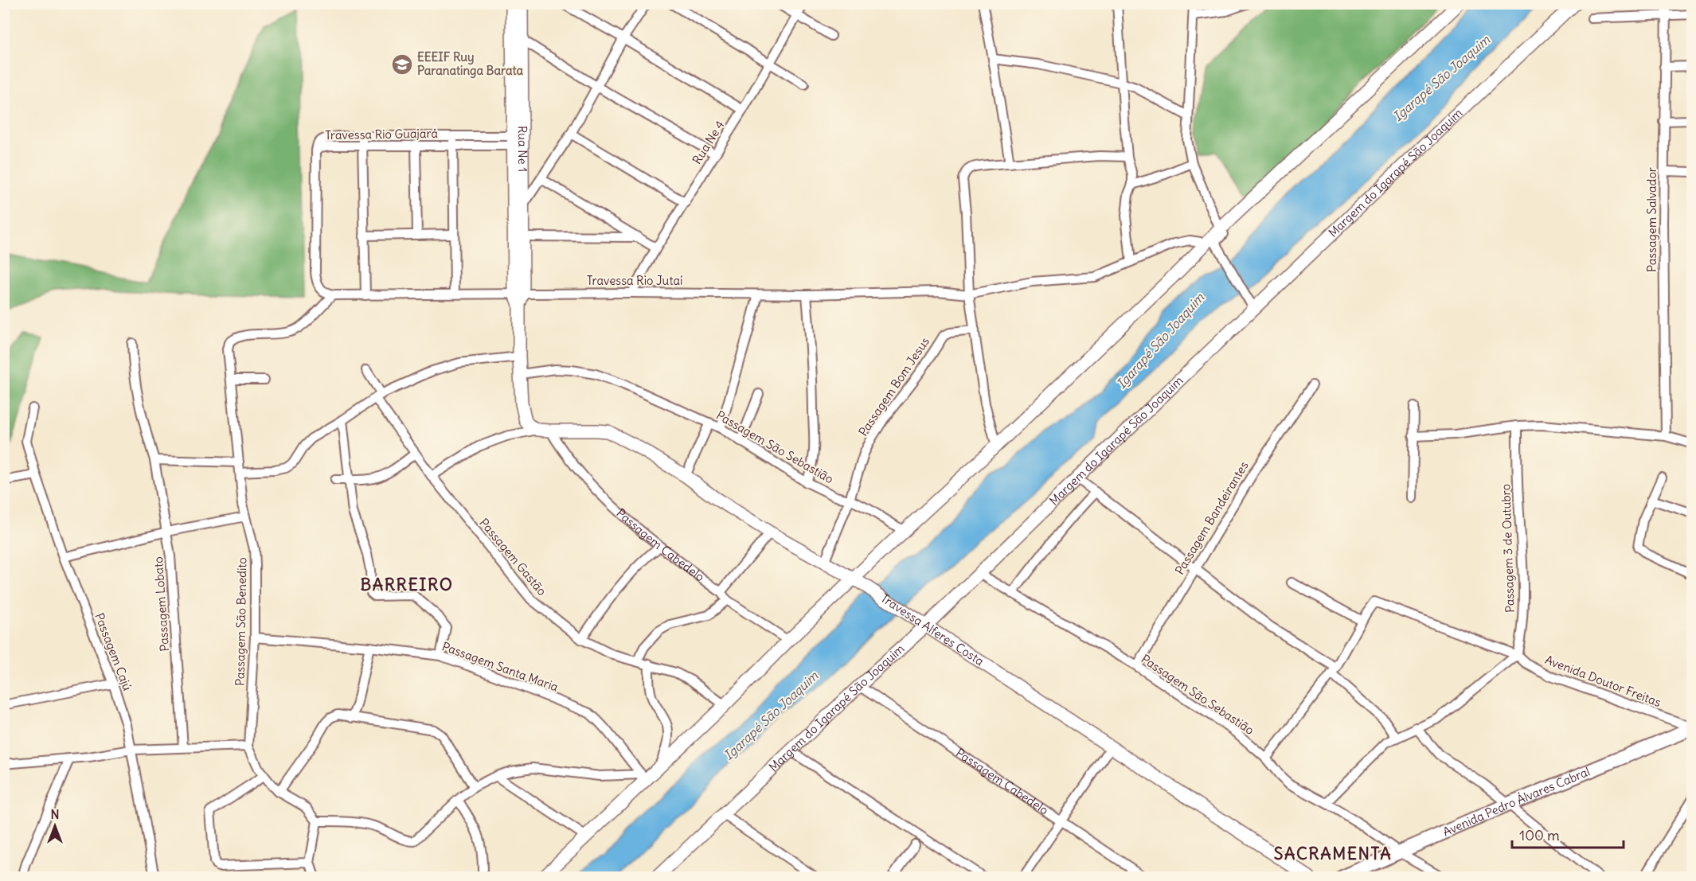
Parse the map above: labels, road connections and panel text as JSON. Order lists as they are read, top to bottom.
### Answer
{
  "streets": {
    "main road": ["Avenida Pedro Álvares Cabral"],
    "street": [
      "Travessa Rio Guajará",
      "Rua Ne 4",
      "Rua Ne 1",
      "Margem do Igarapé São Joaquim",
      "Passagem Salvador",
      "Travessa Rio Jutaí",
      "Passagem Bom Jesus",
      "Passagem São Sebastião",
      "Passagem Bandeirantes",
      "Passagem Cabedelo",
      "Passagem 3 de Outubro",
      "Passagem Gastão",
      "Passagem Lobato",
      "Passagem São Benedito",
      "Travessa Alferes Costa",
      "Passagem Cajú",
      "Passagem Santa Maria",
      "Avenida Doutor Freitas"
    ]
  },
  "crossings": [
    ["Travessa Rio Guajará", "Rua Ne 1"],
    ["Rua Ne 4", "Travessa Rio Jutaí"],
    ["Rua Ne 1", "Travessa Rio Jutaí"],
    ["Margem do Igarapé São Joaquim", "Passagem São Sebastião"],
    ["Margem do Igarapé São Joaquim", "Passagem Cabedelo"],
    ["Margem do Igarapé São Joaquim", "Travessa Alferes Costa"],
    ["Travessa Rio Jutaí", "Passagem São Benedito"],
    ["Passagem Bom Jesus", "Passagem São Sebastião"],
    ["Passagem Bom Jesus", "Travessa Alferes Costa"],
    ["Passagem São Sebastião", "Passagem Bandeirantes"],
    ["Passagem São Sebastião", "Avenida Pedro Álvares Cabral"],
    ["Passagem Cabedelo", "Travessa Alferes Costa"],
    ["Passagem 3 de Outubro", "Avenida Doutor Freitas"],
    ["Passagem São Benedito", "Passagem Santa Maria"],
    ["Avenida Doutor Freitas", "Avenida Pedro Álvares Cabral"]
  ],
  "districts": ["BARREIRO", "SACRAMENTA"],
  "water": ["Igarapé São Joaquim"],
  "places": {
    "school or university": ["EEEIF Ruy Paranatinga Barata"]
  },
  "scale_bar": "100 m",
  "north": "top"
}
